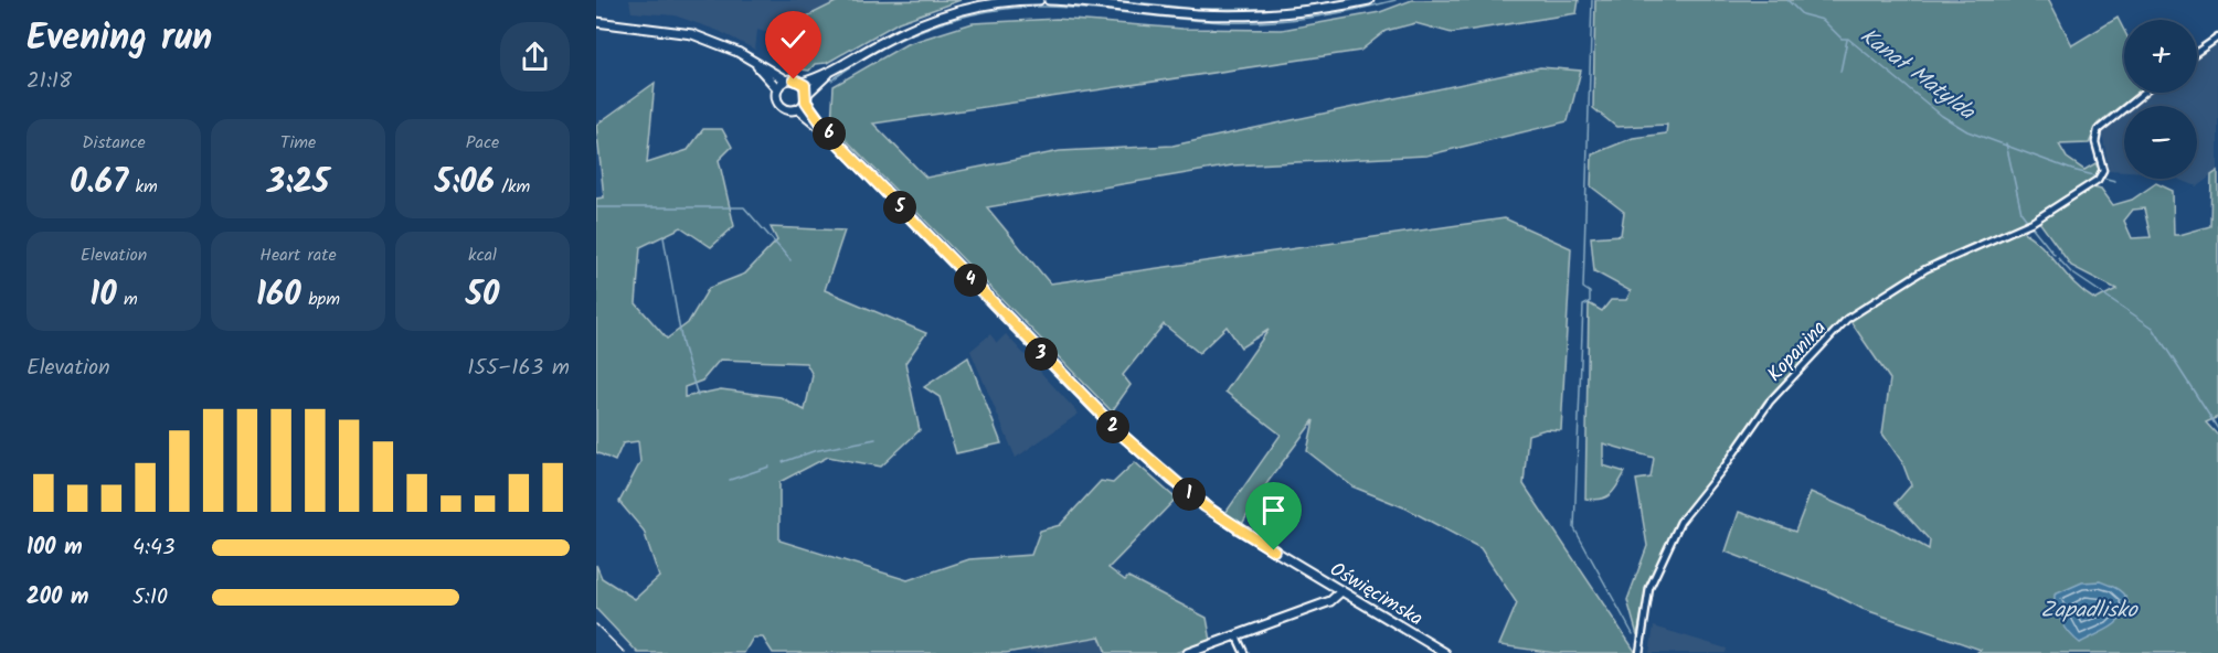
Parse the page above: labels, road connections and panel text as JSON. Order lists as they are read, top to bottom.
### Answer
{
  "streets": {
    "street": ["Kopanina", "Oświęcimska"]
  },
  "water": ["Kanał Matylda", "Zapadlisko"],
  "page": {
    "heading": ["Evening run", "21:18"],
    "map_buttons": ["+", "−"],
    "stats": [
      ["Distance", "0.67 km"],
      ["Time", "3:25"],
      ["Pace", "5:06 /km"],
      ["Elevation", "10 m"],
      ["Heart rate", "160 bpm"],
      ["kcal", "50"]
    ],
    "pins": [
      "6",
      "5",
      "4",
      "3",
      "2",
      "1"
    ],
    "chart": ["Elevation", "155–163 m"],
    "list": [
      {
        "name": "100 m",
        "note": "4:43"
      },
      {
        "name": "200 m",
        "note": "5:10"
      }
    ]
  }
}
